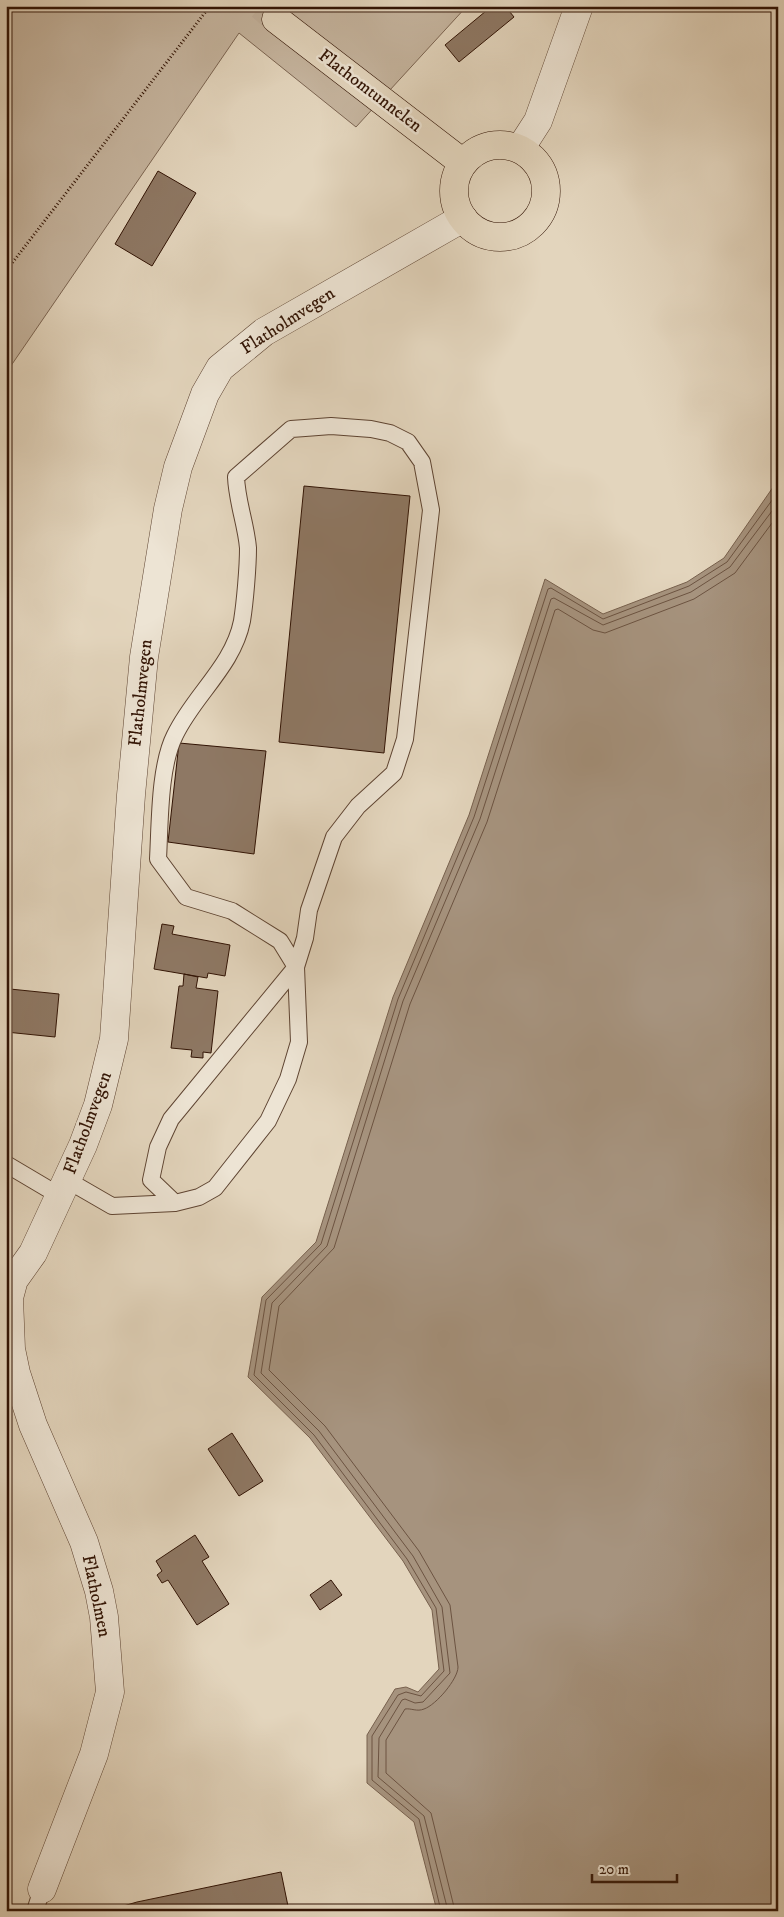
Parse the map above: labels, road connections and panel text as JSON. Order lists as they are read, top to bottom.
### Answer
{
  "streets": {
    "highway": ["Flathomtunnelen"],
    "street": ["Flatholmvegen", "Flatholmen"]
  },
  "crossings": [
    ["Flathomtunnelen", "Flatholmvegen"],
    ["Flatholmvegen", "Flatholmen"]
  ],
  "scale_bar": "20 m"
}
